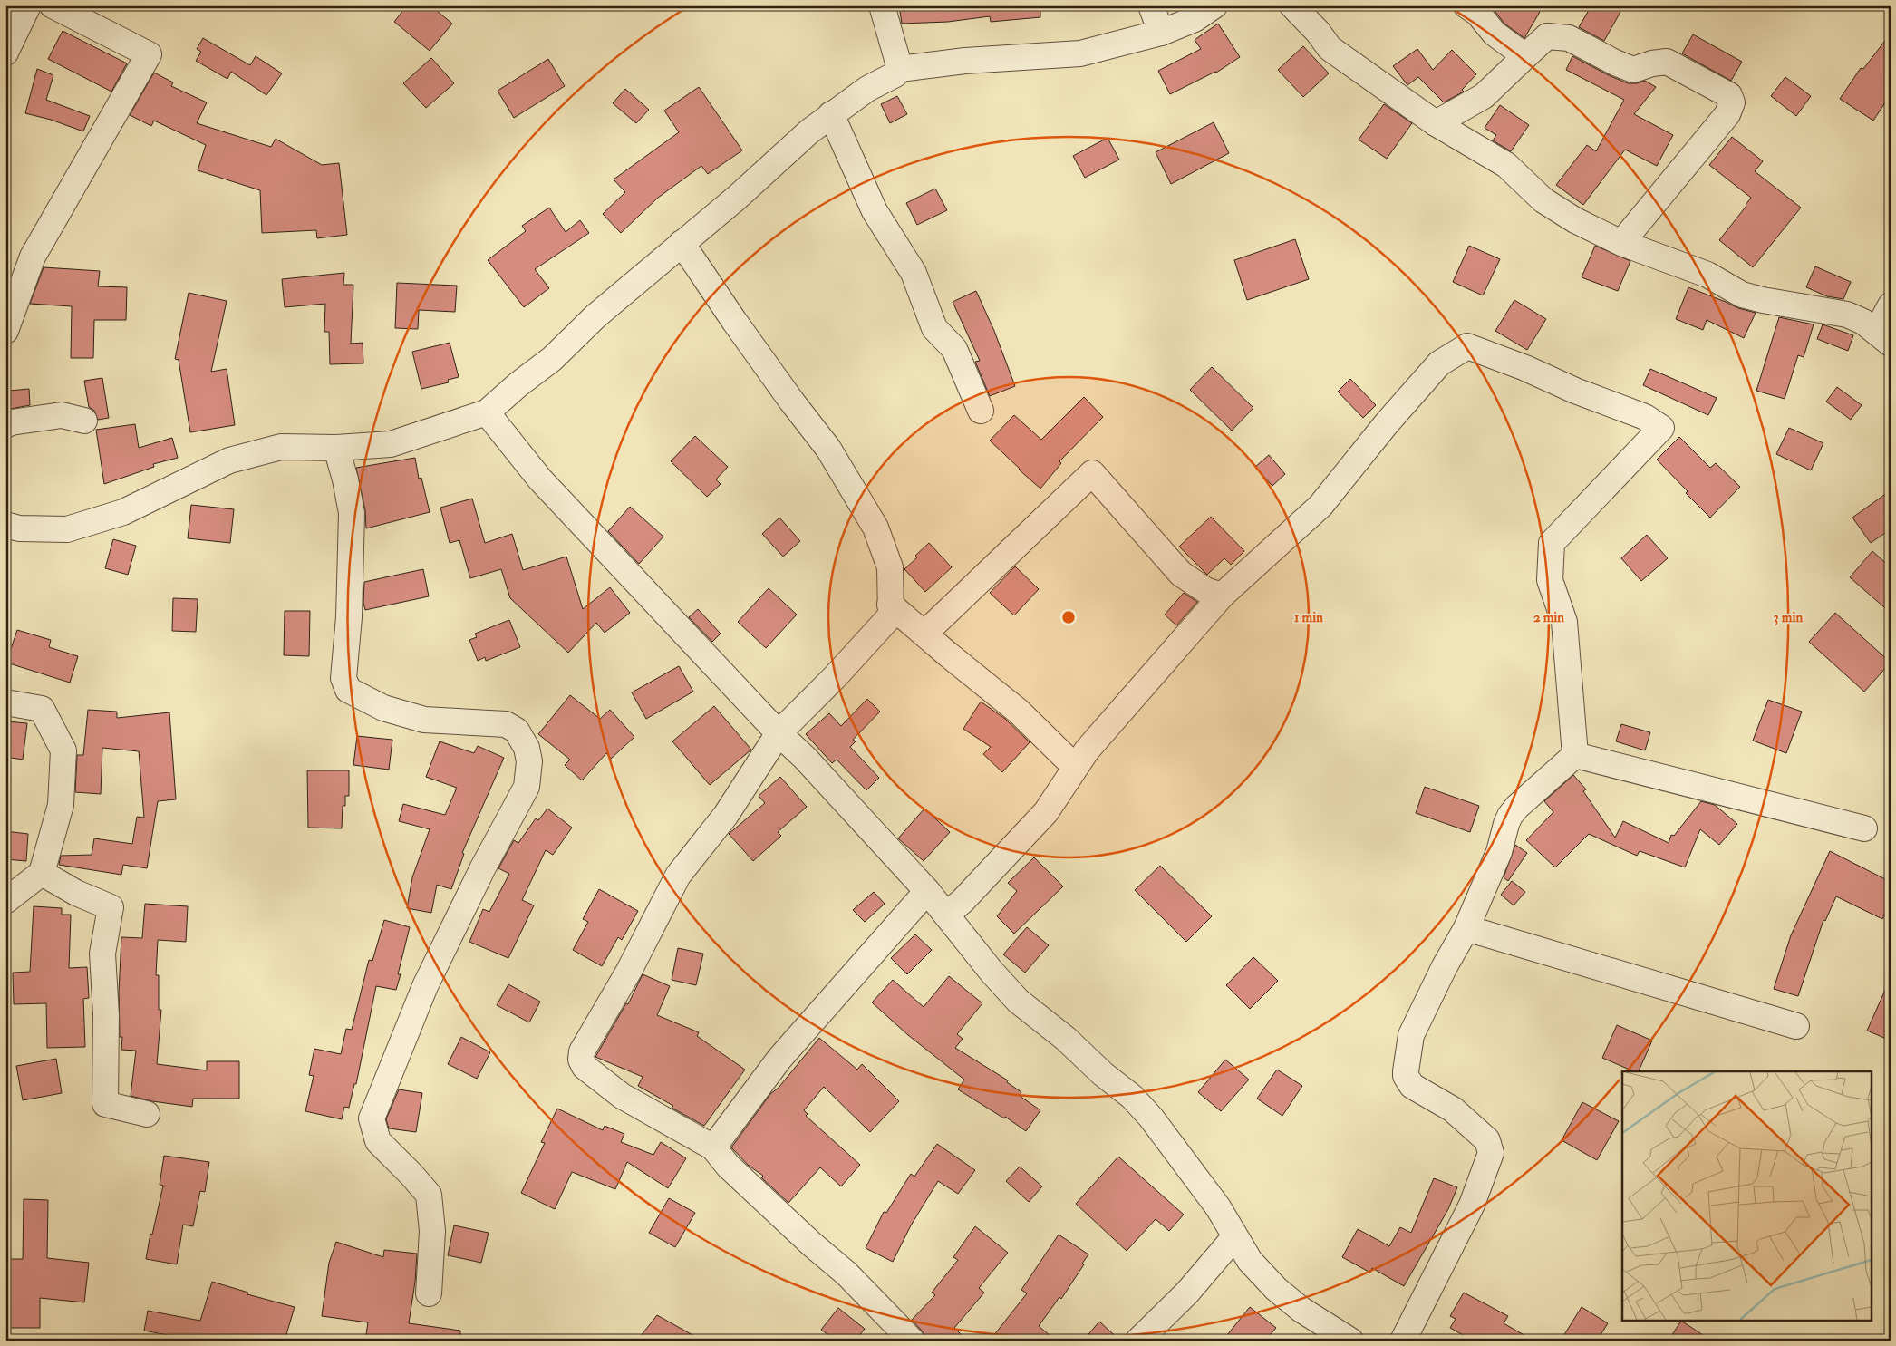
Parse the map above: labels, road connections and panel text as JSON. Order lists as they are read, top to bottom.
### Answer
{
  "rings": ["1 min", "2 min", "3 min"]
}
